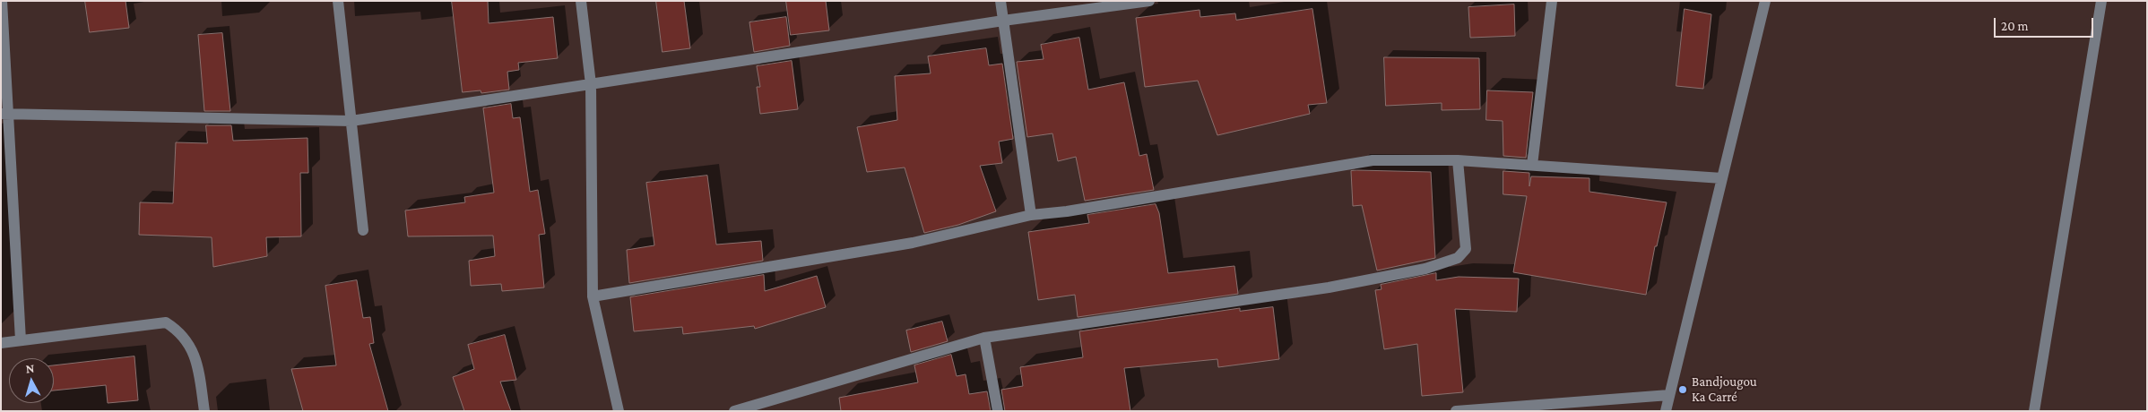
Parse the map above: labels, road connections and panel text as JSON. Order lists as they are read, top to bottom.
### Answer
{
  "places": ["Bandjougou Ka Carré"],
  "scale_bar": "20 m",
  "north": "top"
}
